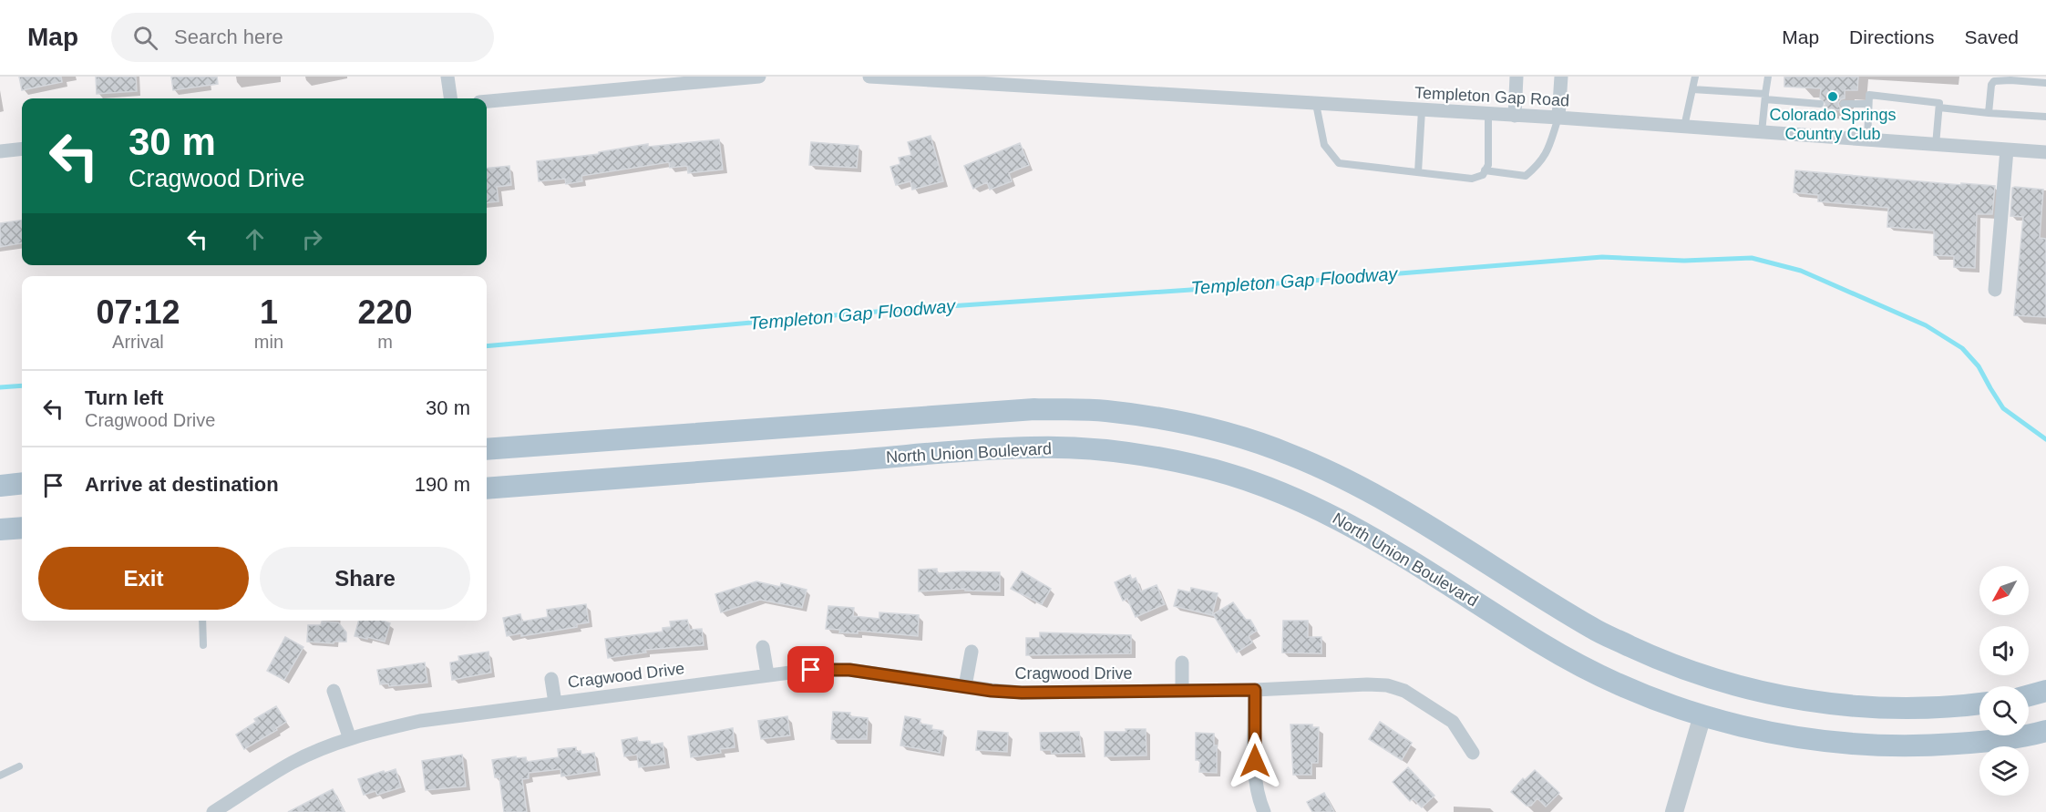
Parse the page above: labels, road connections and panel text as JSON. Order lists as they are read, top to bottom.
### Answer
{
  "streets": {
    "main road": ["North Union Boulevard"],
    "street": ["Templeton Gap Road", "Cragwood Drive"]
  },
  "water": ["Templeton Gap Floodway"],
  "places": ["Colorado Springs Country Club"],
  "north": "bottom left",
  "page": {
    "header": "Map",
    "search": "Search here",
    "nav": ["Map", "Directions", "Saved"],
    "turn": ["30 m", "Cragwood Drive"],
    "eta": [
      "07:12",
      "Arrival",
      "1",
      "min",
      "220",
      "m"
    ],
    "list": [
      {
        "name": "Turn left",
        "note": "Cragwood Drive",
        "value": "30 m"
      },
      {
        "name": "Arrive at destination",
        "value": "190 m"
      }
    ],
    "buttons": ["Exit", "Share"]
  }
}
